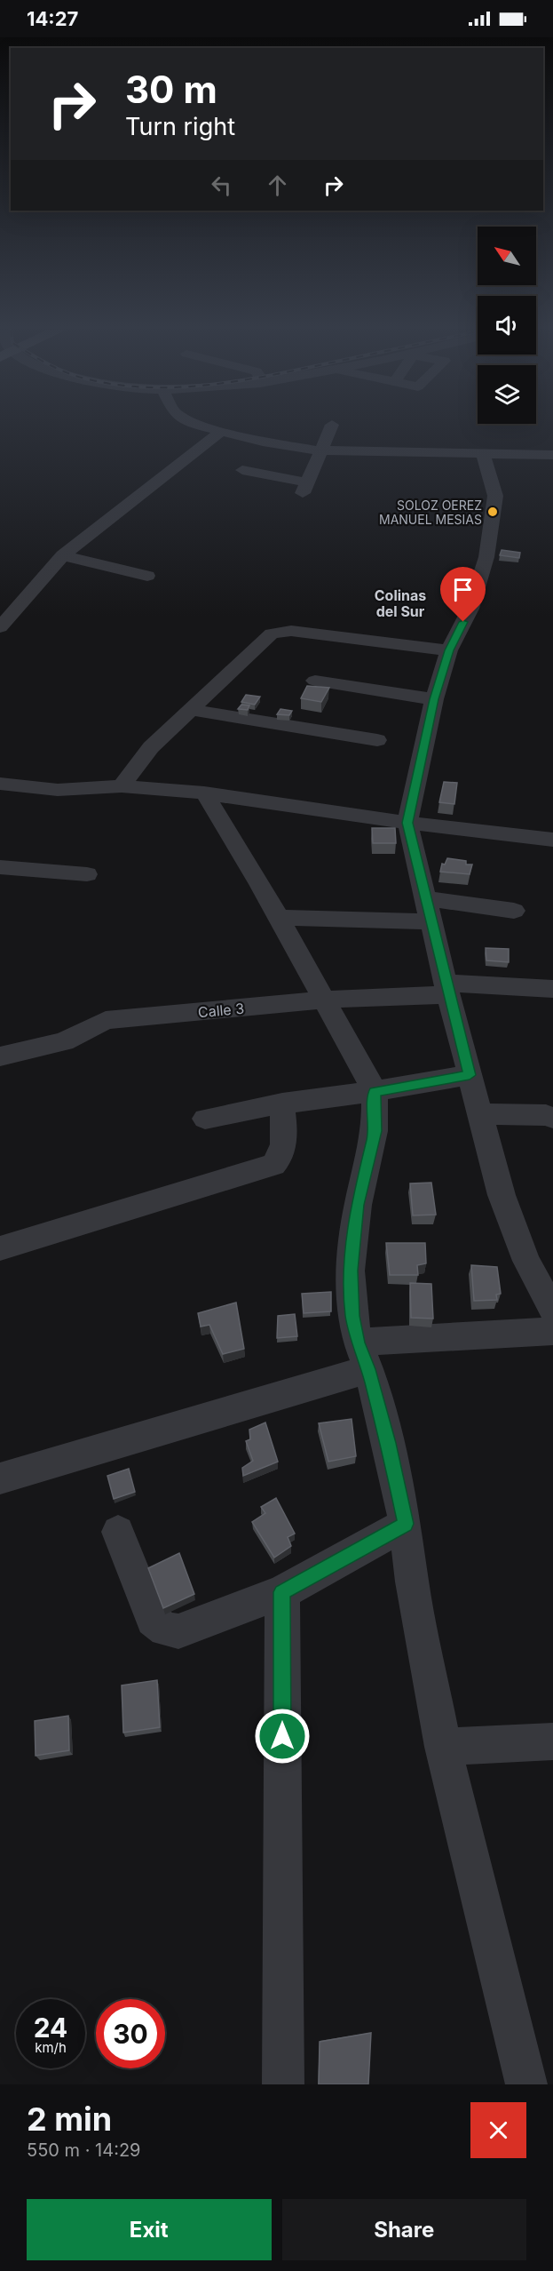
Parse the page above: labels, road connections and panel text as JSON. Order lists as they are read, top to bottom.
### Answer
{
  "streets": {
    "street": ["Calle 3"]
  },
  "districts": ["Colinas del Sur"],
  "places": ["SOLOZ OEREZ MANUEL MESIAS"],
  "north": "top left",
  "page": {
    "status": "14:27",
    "turn": ["30 m", "Turn right"],
    "speed": "24 km/h",
    "limit": "30",
    "heading": ["2 min", "550 m · 14:29"],
    "buttons": ["Exit", "Share"]
  }
}
